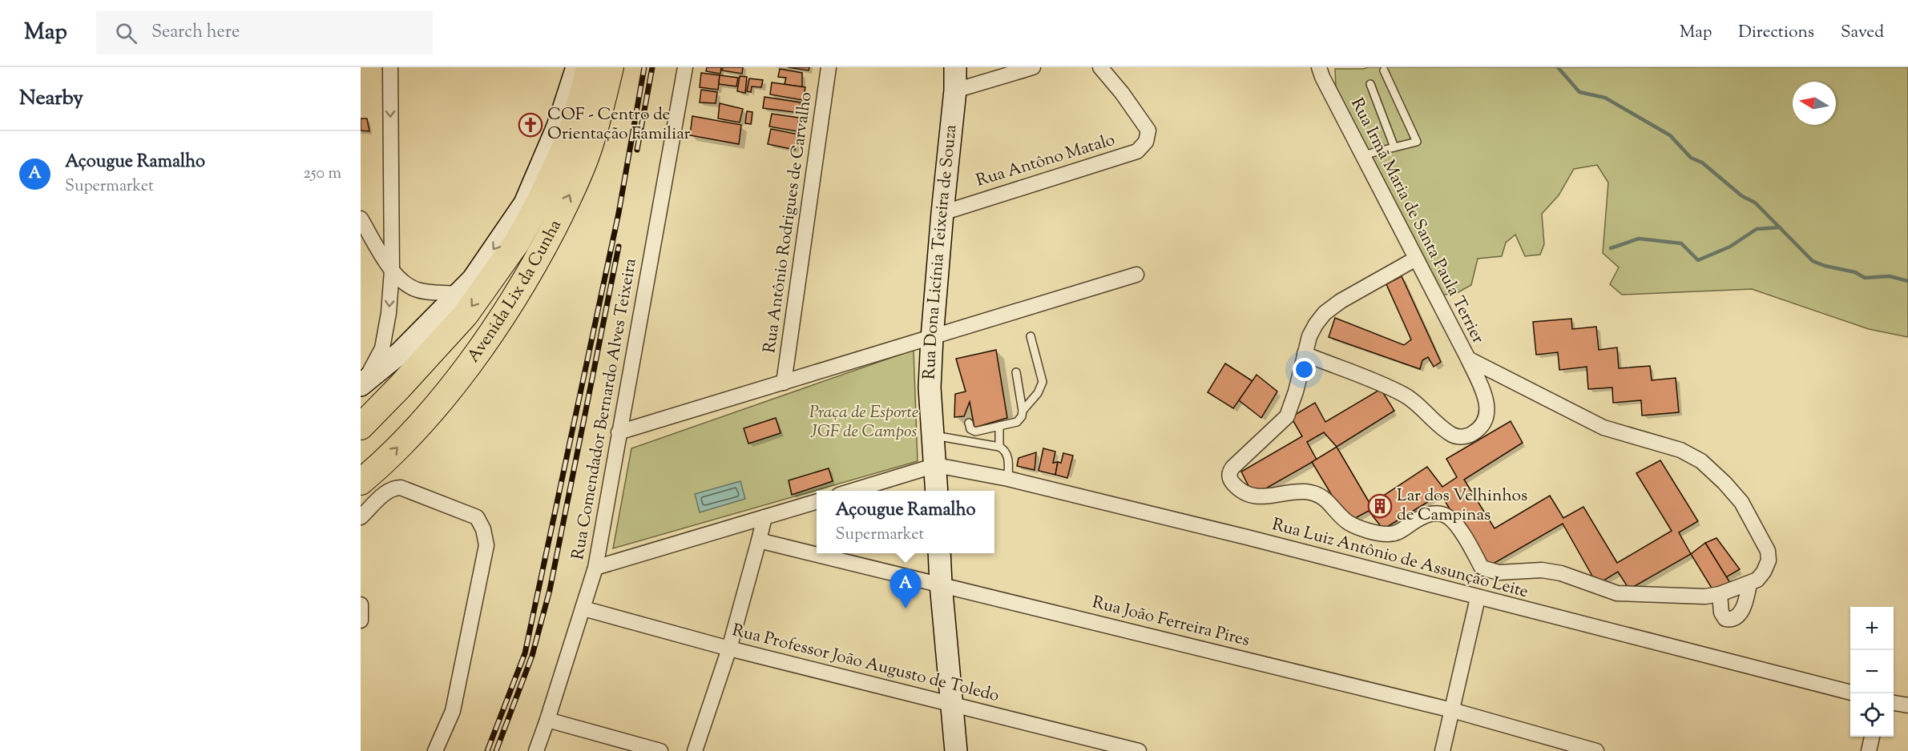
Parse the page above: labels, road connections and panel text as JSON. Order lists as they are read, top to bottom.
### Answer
{
  "streets": {
    "highway": ["Avenida Lix da Cunha"],
    "main road": ["Rua Dona Licínia Teixeira de Souza"],
    "street": [
      "Rua Antôno Matalo",
      "Rua Irmã Maria de Santa Paula Terrier",
      "Rua Antônio Rodrigues de Carvalho",
      "Rua Comendador Bernardo Alves Teixeira",
      "Rua Luiz Antônio de Assunção Leite",
      "Rua João Ferreira Pires",
      "Rua Professor João Augusto de Toledo"
    ]
  },
  "crossings": [
    ["Rua Antôno Matalo", "Rua Dona Licínia Teixeira de Souza"],
    ["Rua Dona Licínia Teixeira de Souza", "Rua Luiz Antônio de Assunção Leite"],
    ["Rua Comendador Bernardo Alves Teixeira", "Rua Professor João Augusto de Toledo"]
  ],
  "parks": ["Praça de Esporte JGF de Campos"],
  "places": {
    "church": ["COF - Centro de Orientação Familiar"],
    "building": ["Lar dos Velhinhos de Campinas"]
  },
  "north": "left",
  "page": {
    "header": "Map",
    "search": "Search here",
    "nav": ["Map", "Directions", "Saved"],
    "heading": "Nearby",
    "list": [
      {
        "mark": "A",
        "name": "Açougue Ramalho",
        "note": "Supermarket",
        "value": "250 m"
      }
    ],
    "popup": ["Açougue Ramalho", "Supermarket"],
    "pins": "A",
    "map_buttons": ["+", "−"]
  }
}
